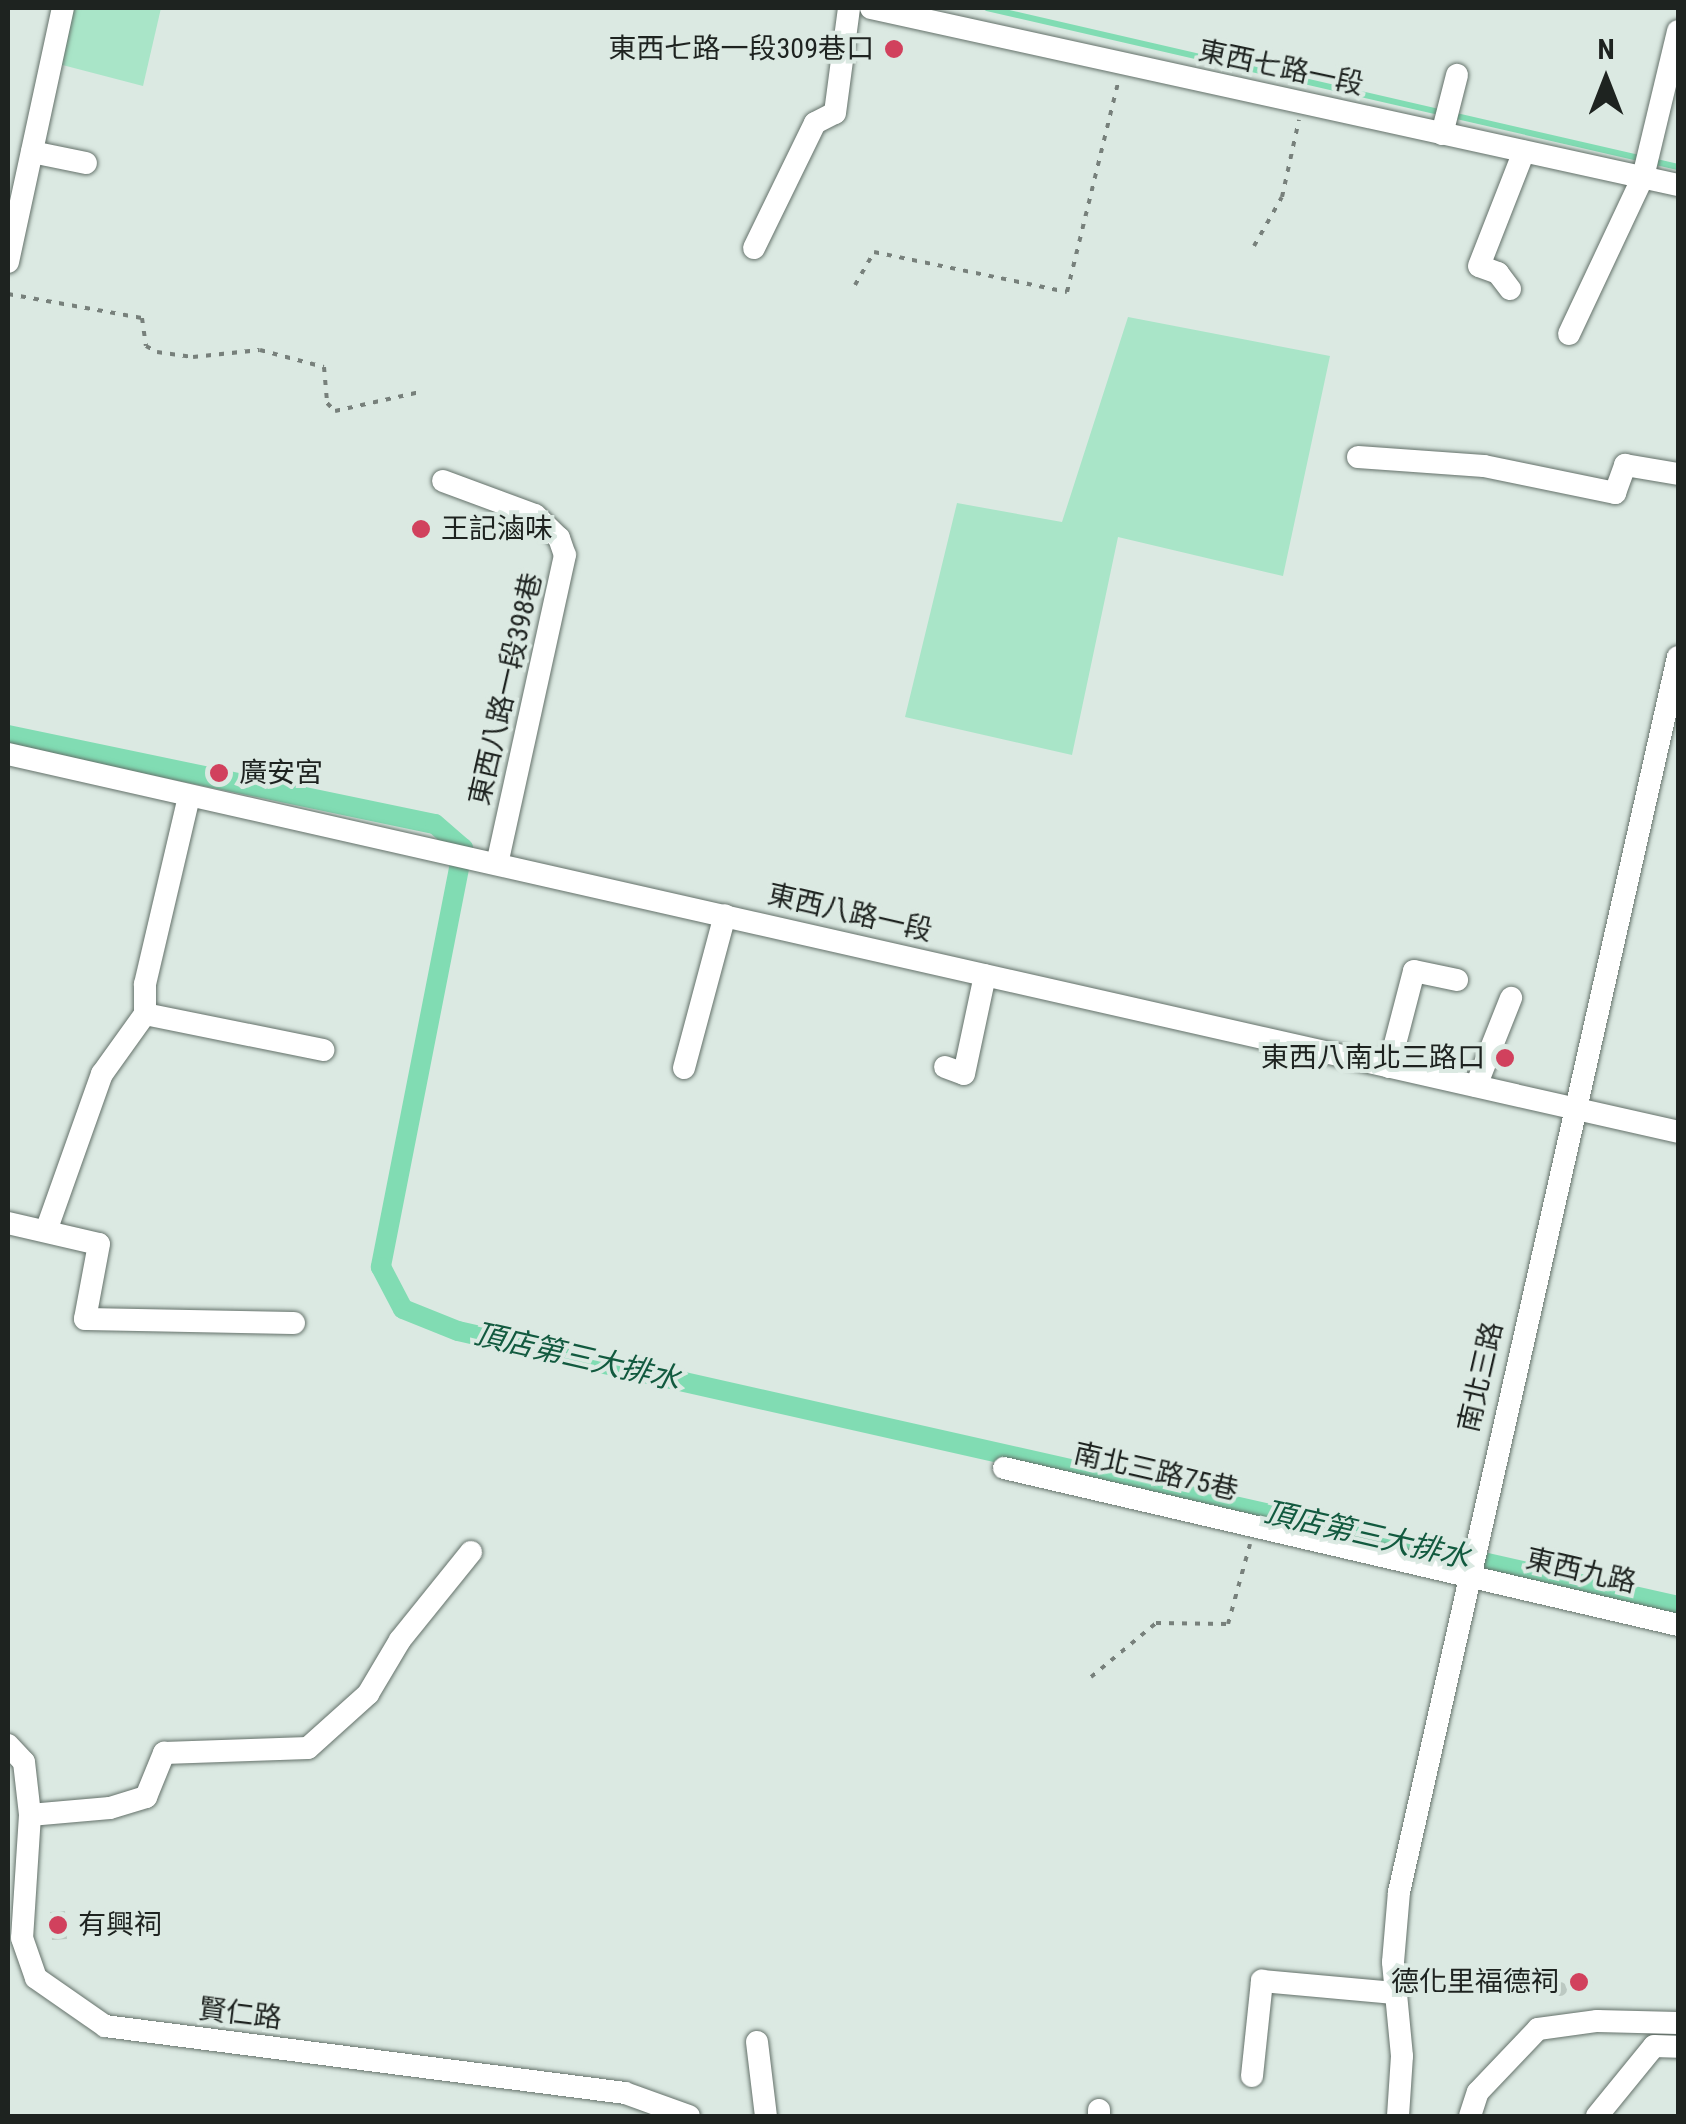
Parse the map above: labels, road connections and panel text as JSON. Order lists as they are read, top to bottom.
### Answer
{
  "streets": {
    "street": [
      "東西七路一段",
      "東西八路一段398巷",
      "東西八路一段",
      "南北三路",
      "南北三路75巷",
      "東西九路",
      "賢仁路"
    ]
  },
  "crossings": [
    ["東西八路一段398巷", "東西八路一段"],
    ["東西八路一段", "南北三路"],
    ["南北三路", "南北三路75巷"],
    ["南北三路", "東西九路"],
    ["南北三路75巷", "東西九路"]
  ],
  "water": ["頂店第三大排水"],
  "places": [
    "東西七路一段309巷口",
    "王記滷味",
    "廣安宮",
    "東西八南北三路口",
    "有興祠",
    "德化里福德祠"
  ],
  "north": "top"
}
